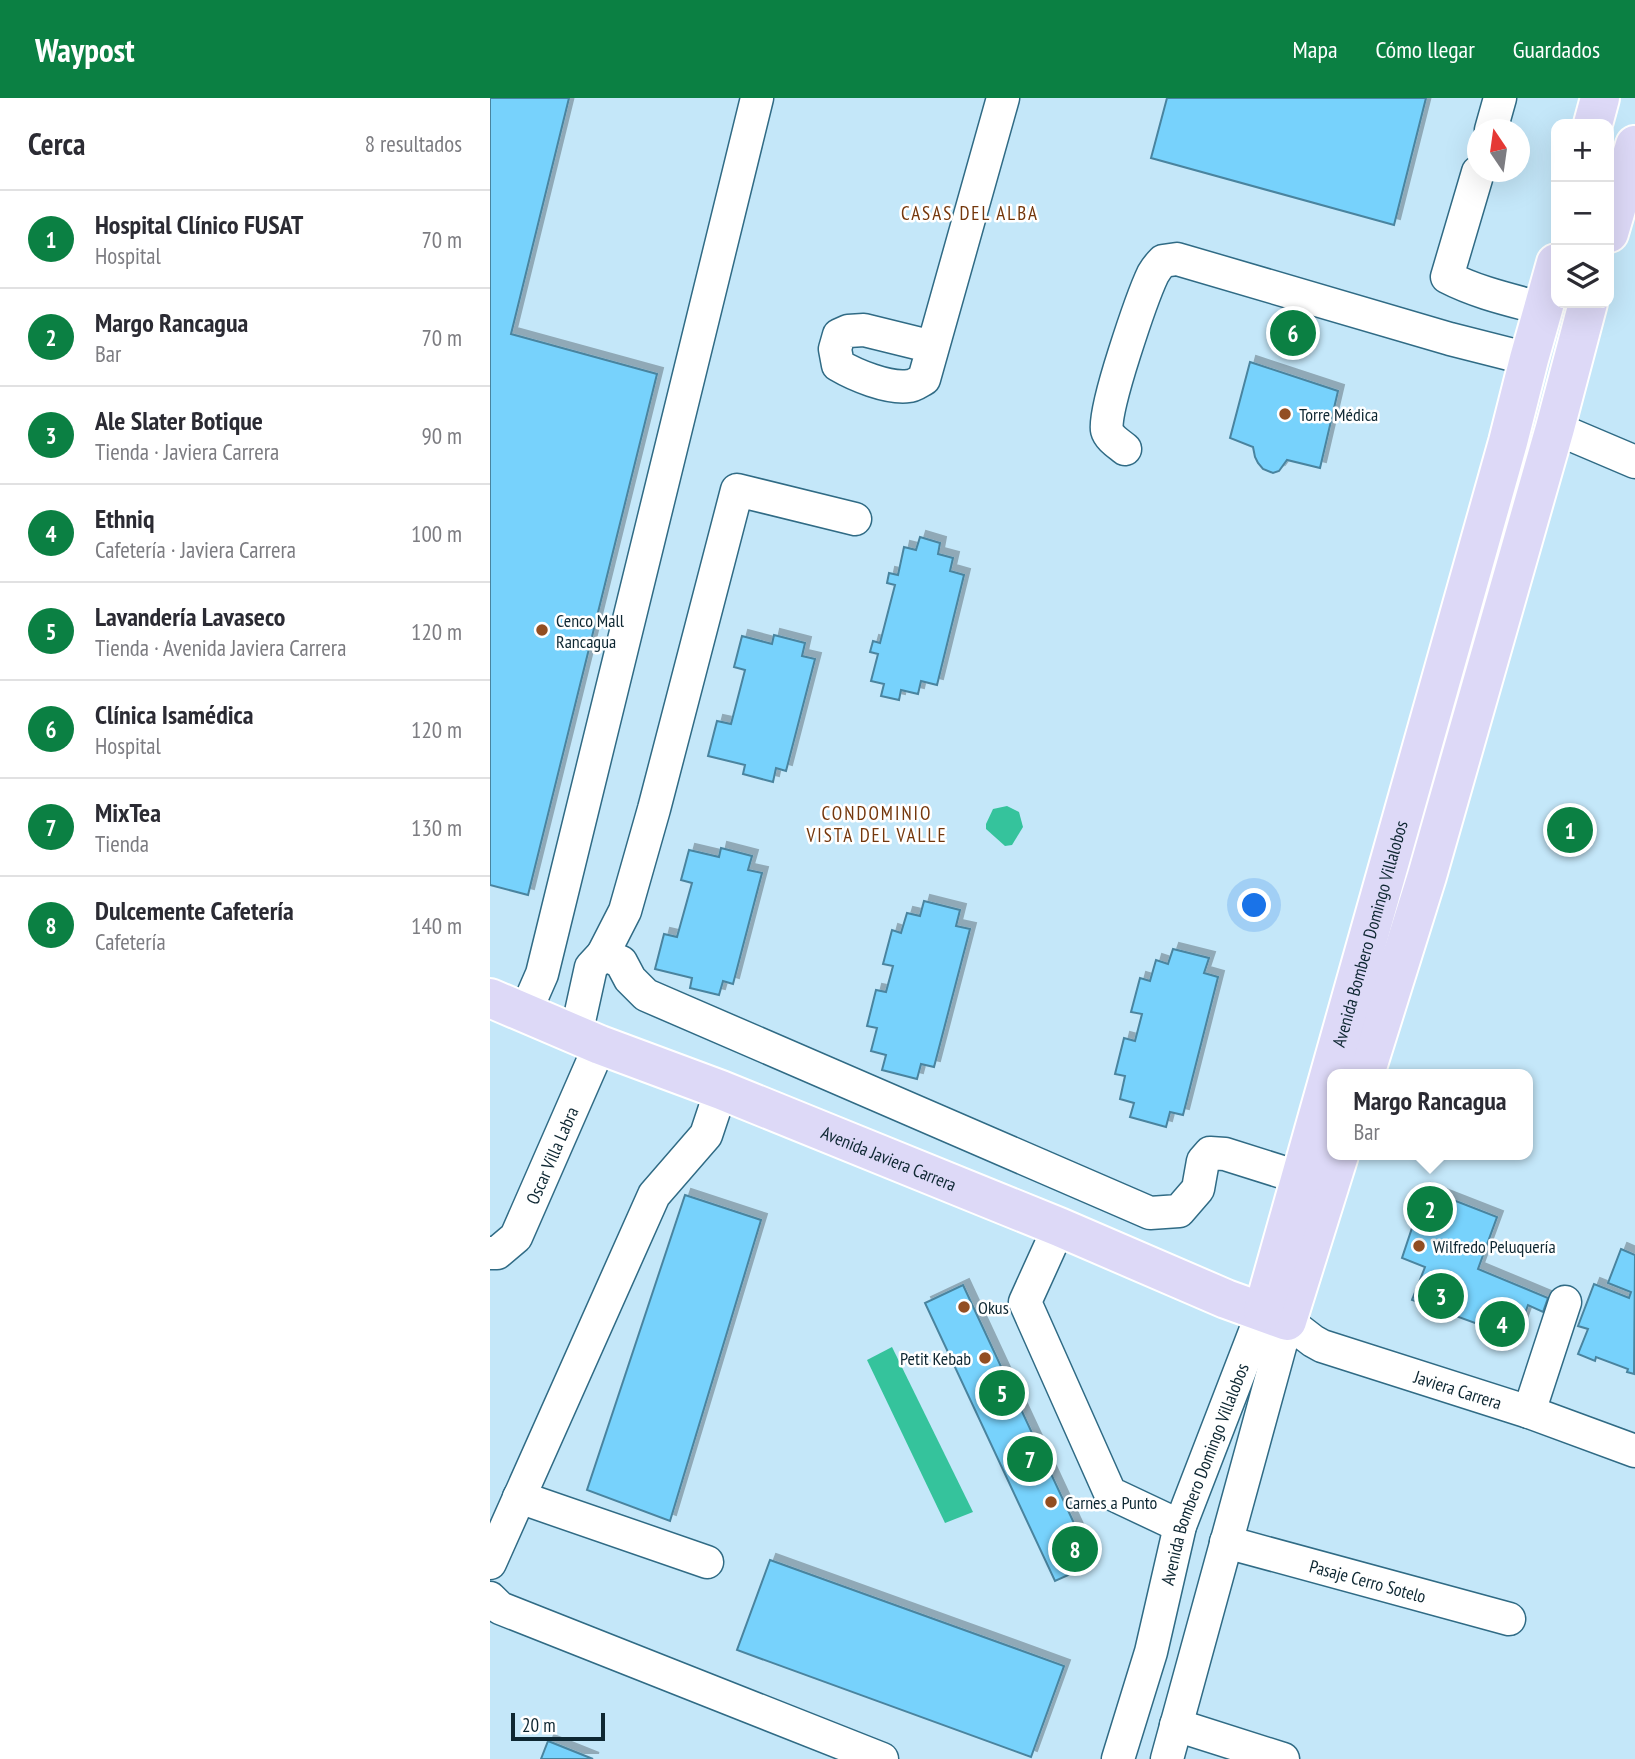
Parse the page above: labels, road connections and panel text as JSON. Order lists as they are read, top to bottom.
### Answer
{
  "streets": {
    "main road": ["Avenida Bombero Domingo Villalobos", "Avenida Javiera Carrera"],
    "street": ["Oscar Villa Labra", "Javiera Carrera", "Pasaje Cerro Sotelo"]
  },
  "crossings": [
    ["Avenida Bombero Domingo Villalobos", "Avenida Javiera Carrera"],
    ["Avenida Bombero Domingo Villalobos", "Javiera Carrera"],
    ["Avenida Bombero Domingo Villalobos", "Pasaje Cerro Sotelo"],
    ["Oscar Villa Labra", "Avenida Javiera Carrera"],
    ["Avenida Javiera Carrera", "Javiera Carrera"]
  ],
  "districts": ["CASAS DEL ALBA", "CONDOMINIO VISTA DEL VALLE"],
  "places": [
    "Torre Médica",
    "Cenco Mall Rancagua",
    "Wilfredo Peluquería",
    "Okus",
    "Petit Kebab",
    "Carnes a Punto"
  ],
  "scale_bar": "20 m",
  "north": "top",
  "page": {
    "header": "Waypost",
    "nav": ["Mapa", "Cómo llegar", "Guardados"],
    "heading": ["Cerca", "8 resultados"],
    "map_buttons": ["+", "−"],
    "list": [
      {
        "mark": "1",
        "name": "Hospital Clínico FUSAT",
        "note": "Hospital",
        "value": "70 m"
      },
      {
        "mark": "2",
        "name": "Margo Rancagua",
        "note": "Bar",
        "value": "70 m"
      },
      {
        "mark": "3",
        "name": "Ale Slater Botique",
        "note": "Tienda · Javiera Carrera",
        "value": "90 m"
      },
      {
        "mark": "4",
        "name": "Ethniq",
        "note": "Cafetería · Javiera Carrera",
        "value": "100 m"
      },
      {
        "mark": "5",
        "name": "Lavandería Lavaseco",
        "note": "Tienda · Avenida Javiera Carrera",
        "value": "120 m"
      },
      {
        "mark": "6",
        "name": "Clínica Isamédica",
        "note": "Hospital",
        "value": "120 m"
      },
      {
        "mark": "7",
        "name": "MixTea",
        "note": "Tienda",
        "value": "130 m"
      },
      {
        "mark": "8",
        "name": "Dulcemente Cafetería",
        "note": "Cafetería",
        "value": "140 m"
      }
    ],
    "pins": [
      "6",
      "1",
      "2",
      "3",
      "4",
      "5",
      "7",
      "8"
    ],
    "popup": ["Margo Rancagua", "Bar"],
    "scale": "20 m"
  }
}
